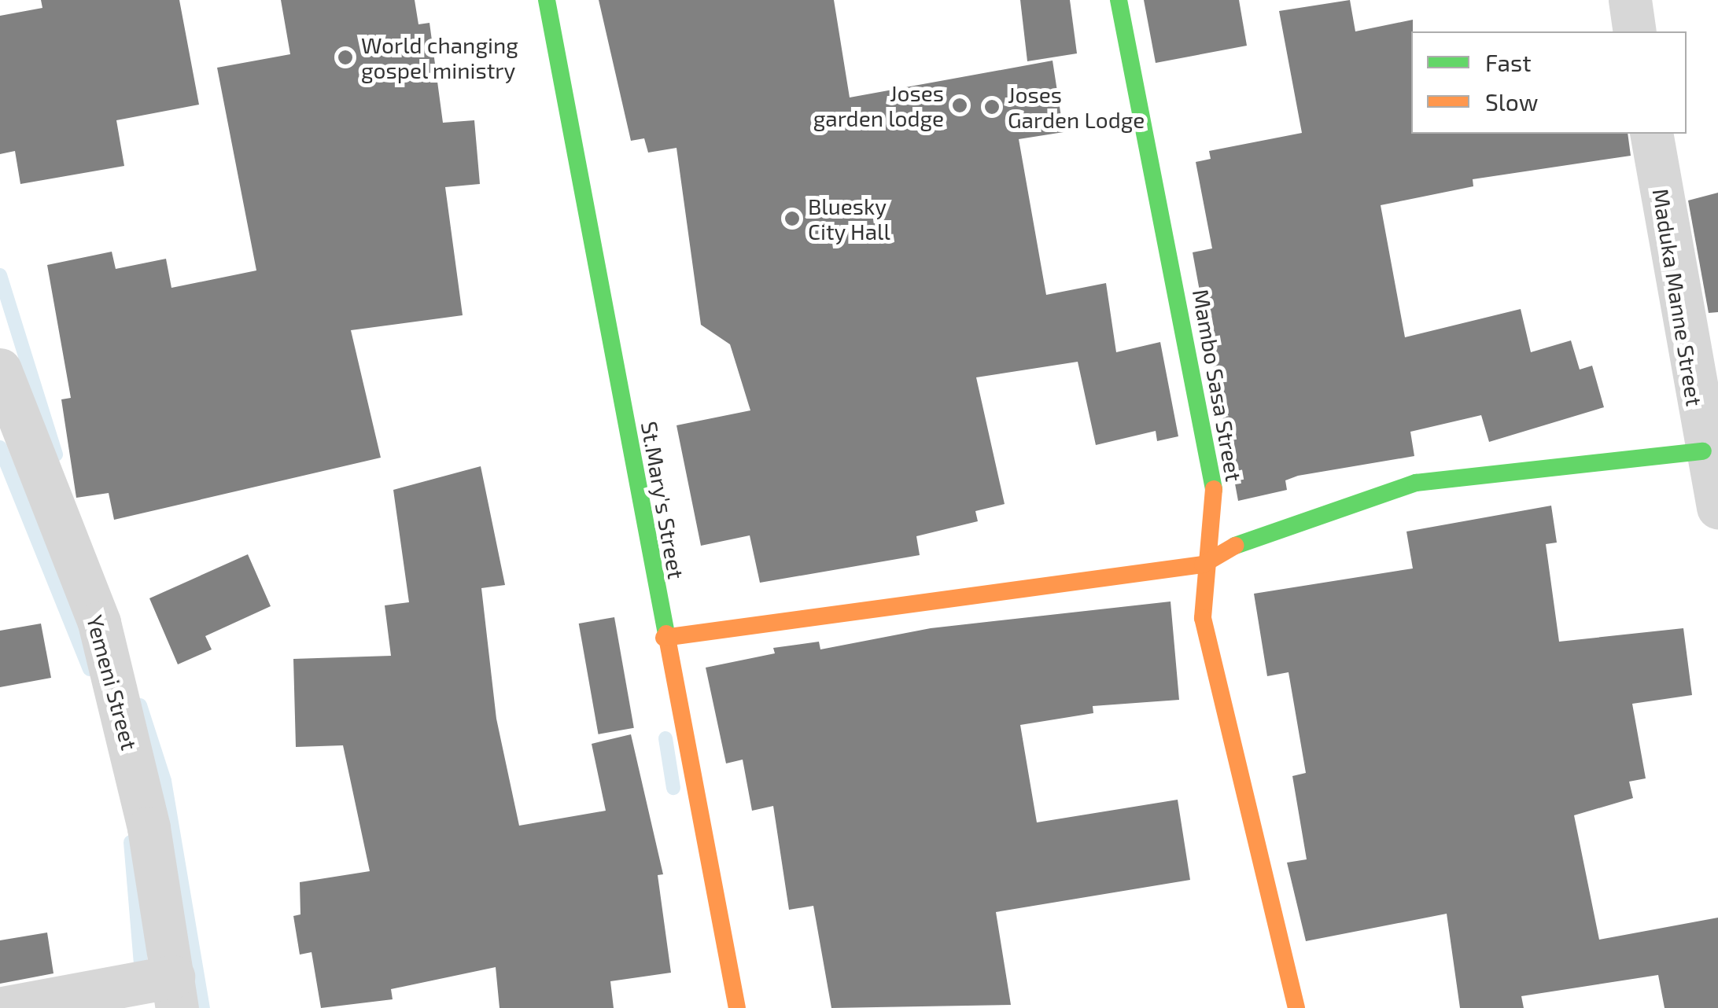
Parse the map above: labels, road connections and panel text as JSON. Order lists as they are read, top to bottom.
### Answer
{
  "streets": {
    "street": [
      "Maduka Manne Street",
      "Mambo Sasa Street",
      "St.Mary's Street",
      "Yemeni Street"
    ]
  },
  "places": [
    "World changing gospel ministry",
    "Joses garden lodge",
    "Joses Garden Lodge",
    "Bluesky City Hall"
  ],
  "legend": ["Fast", "Slow"]
}
